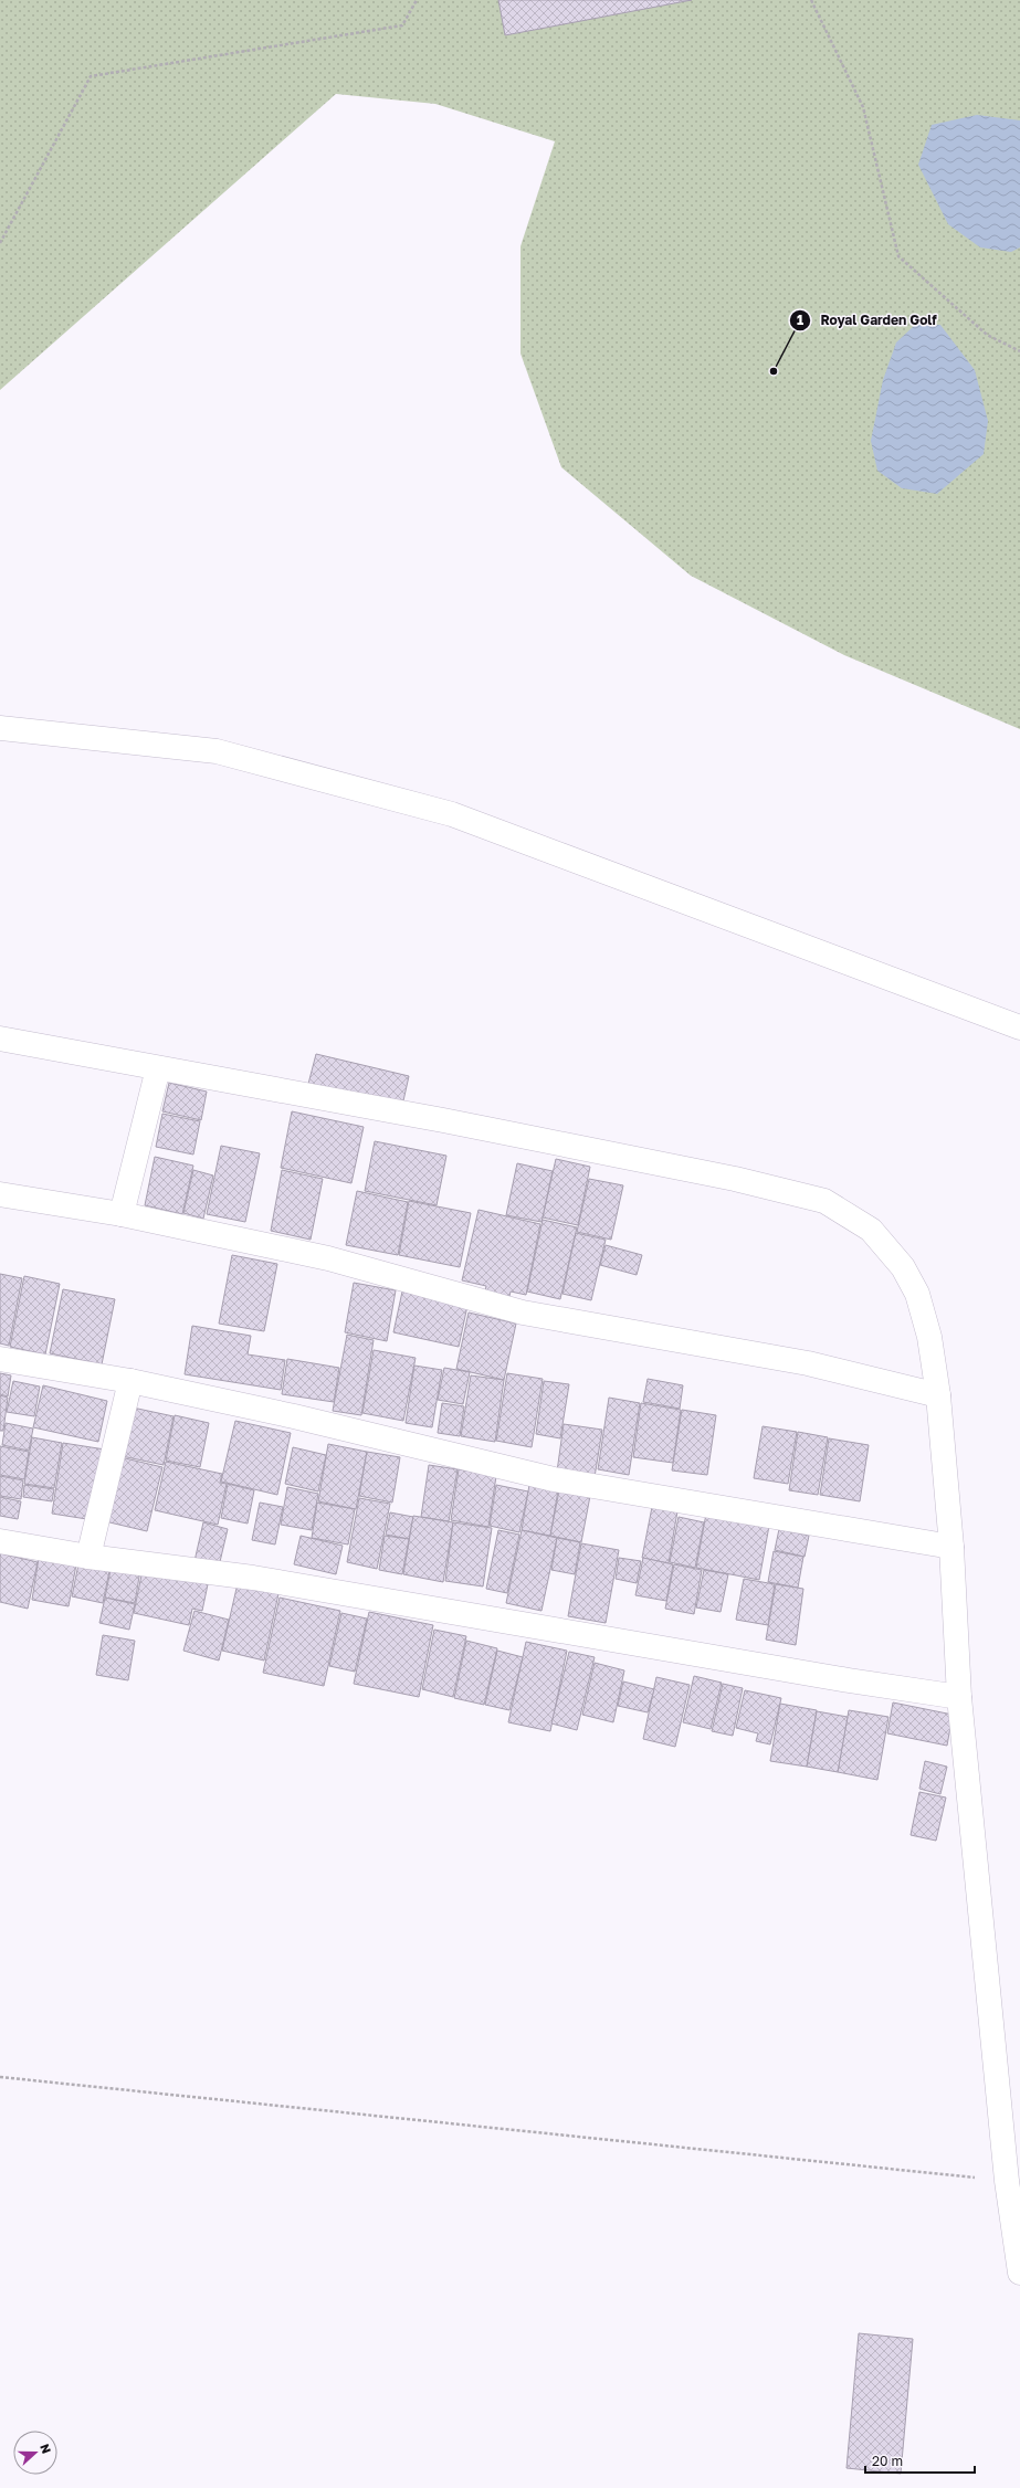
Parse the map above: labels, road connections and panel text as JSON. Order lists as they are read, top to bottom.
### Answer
{
  "places": ["Royal Garden Golf"],
  "scale_bar": "20 m",
  "north": "right"
}
